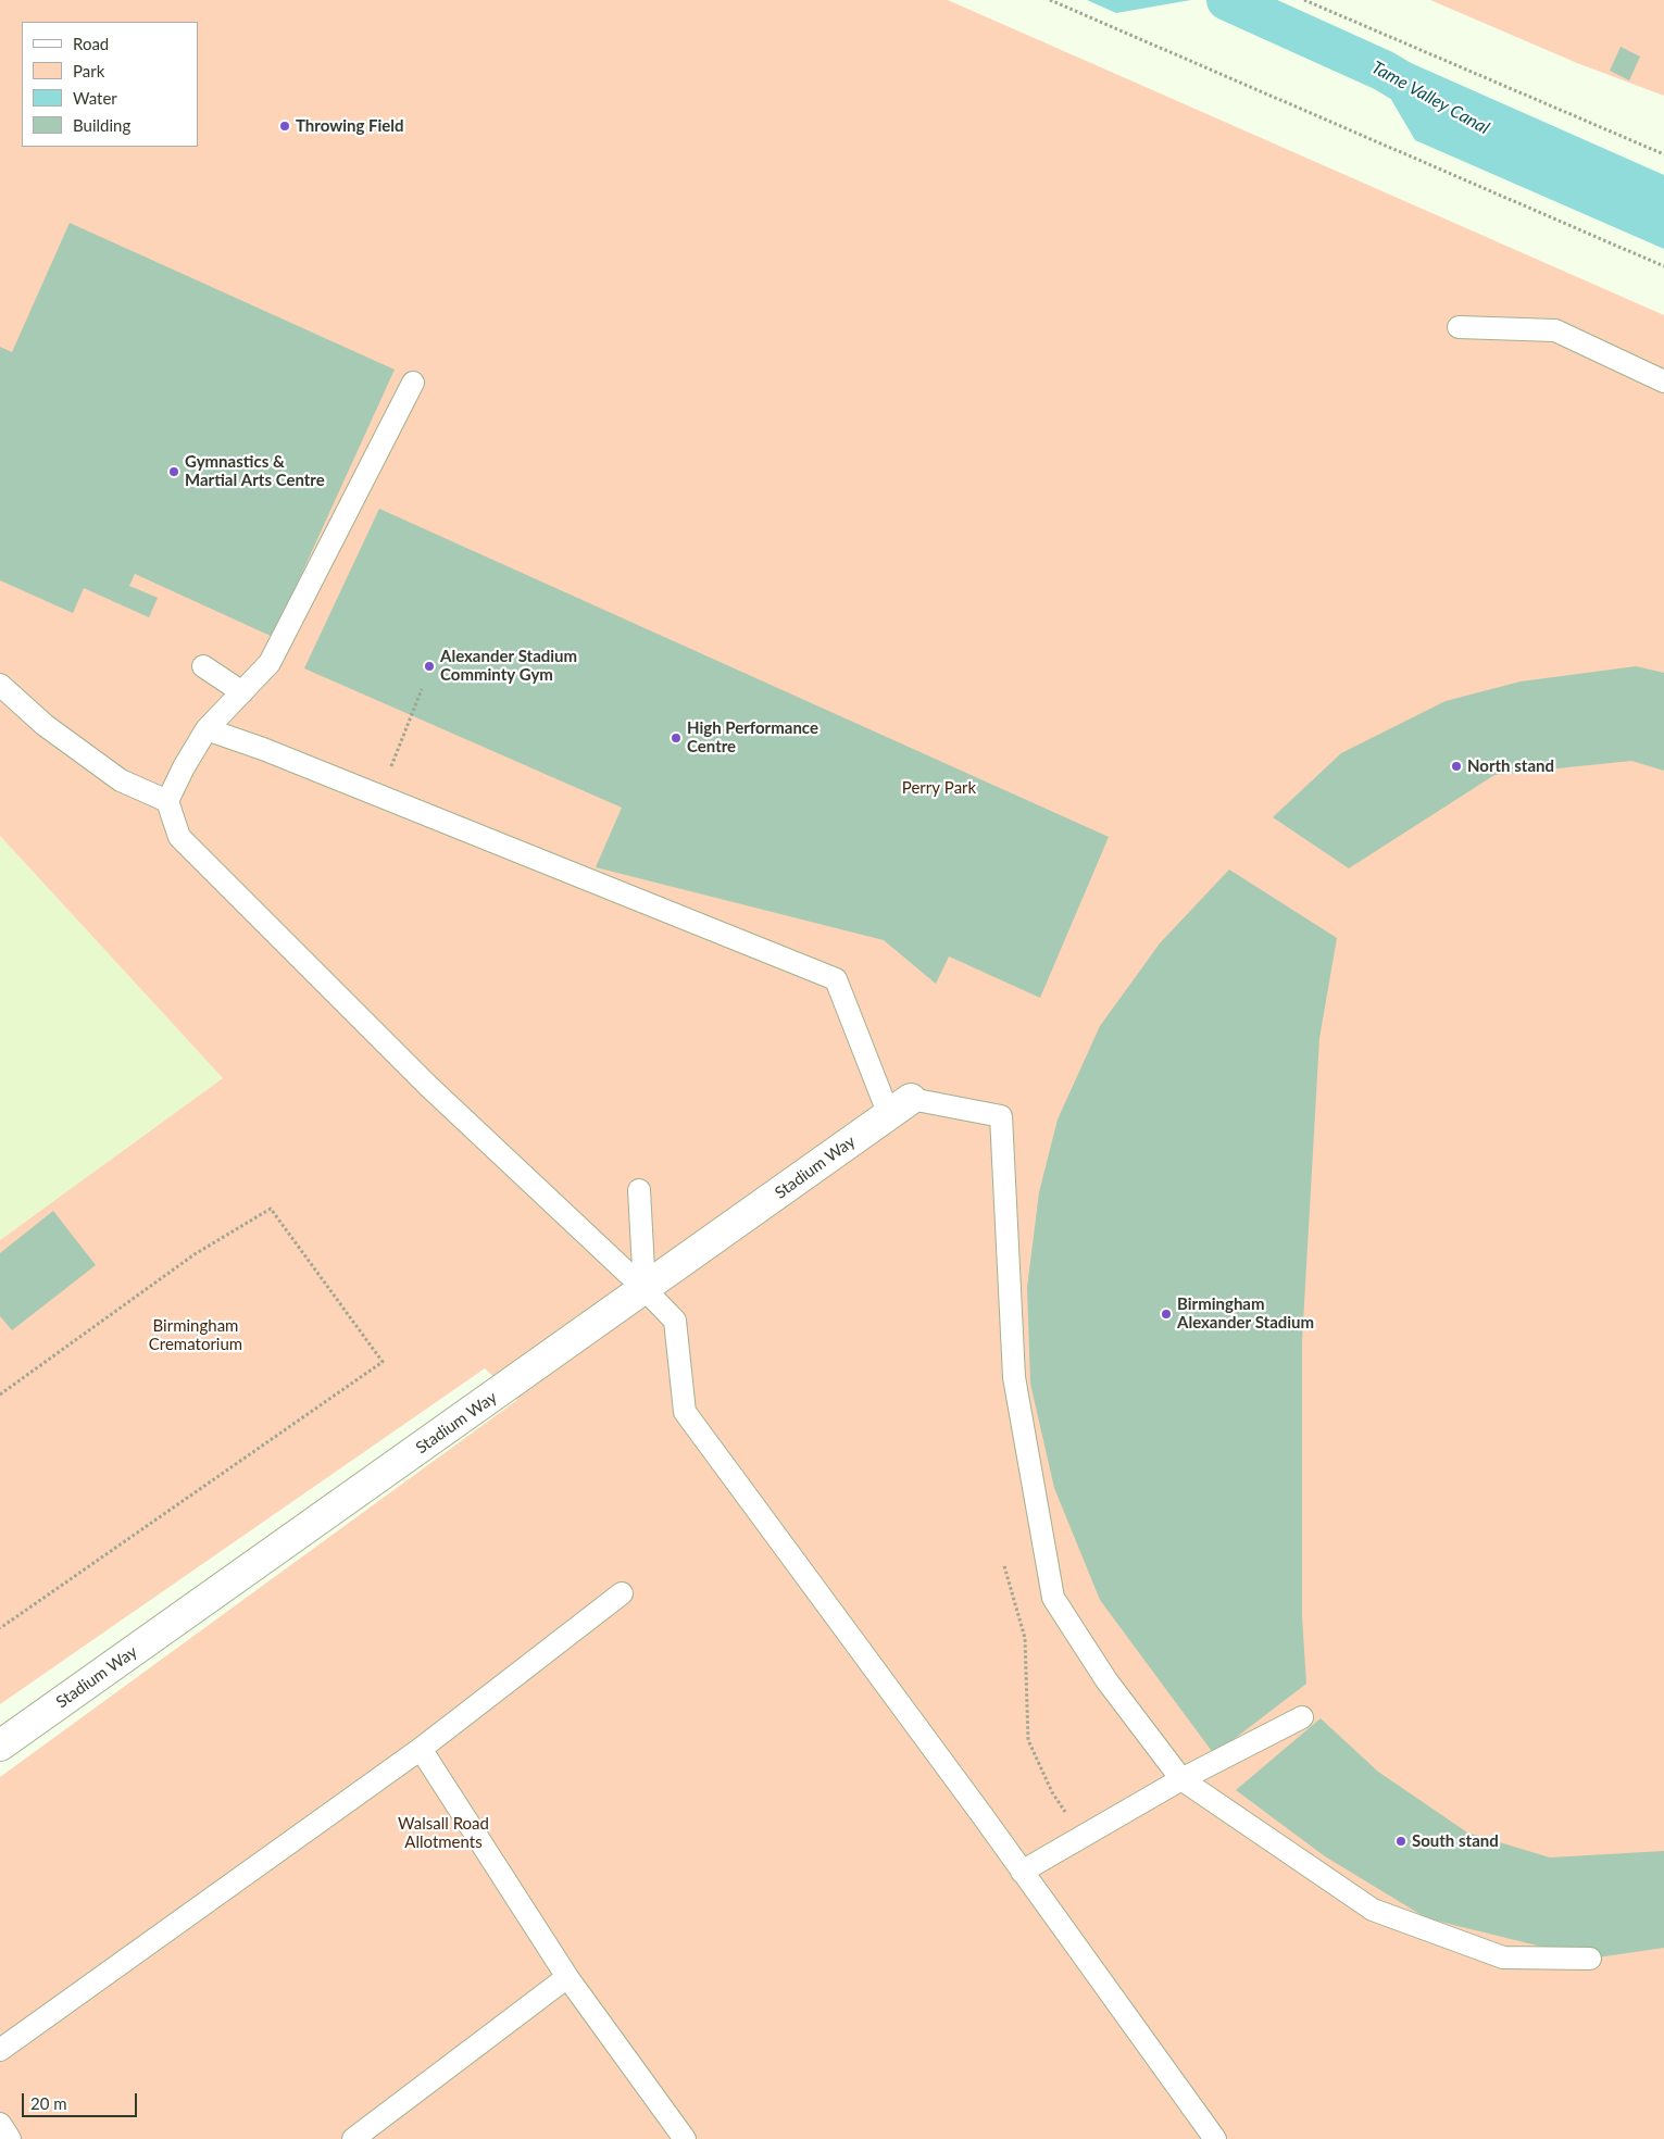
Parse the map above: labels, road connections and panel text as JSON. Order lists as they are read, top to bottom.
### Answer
{
  "streets": {
    "street": ["Stadium Way"]
  },
  "water": ["Tame Valley Canal"],
  "parks": ["Perry Park", "Birmingham Crematorium", "Walsall Road Allotments"],
  "places": [
    "Throwing Field",
    "Gymnastics & Martial Arts Centre",
    "Alexander Stadium Comminty Gym",
    "High Performance Centre",
    "North stand",
    "Birmingham Alexander Stadium",
    "South stand"
  ],
  "legend": [
    "Road",
    "Park",
    "Water",
    "Building"
  ],
  "scale_bar": "20 m"
}
